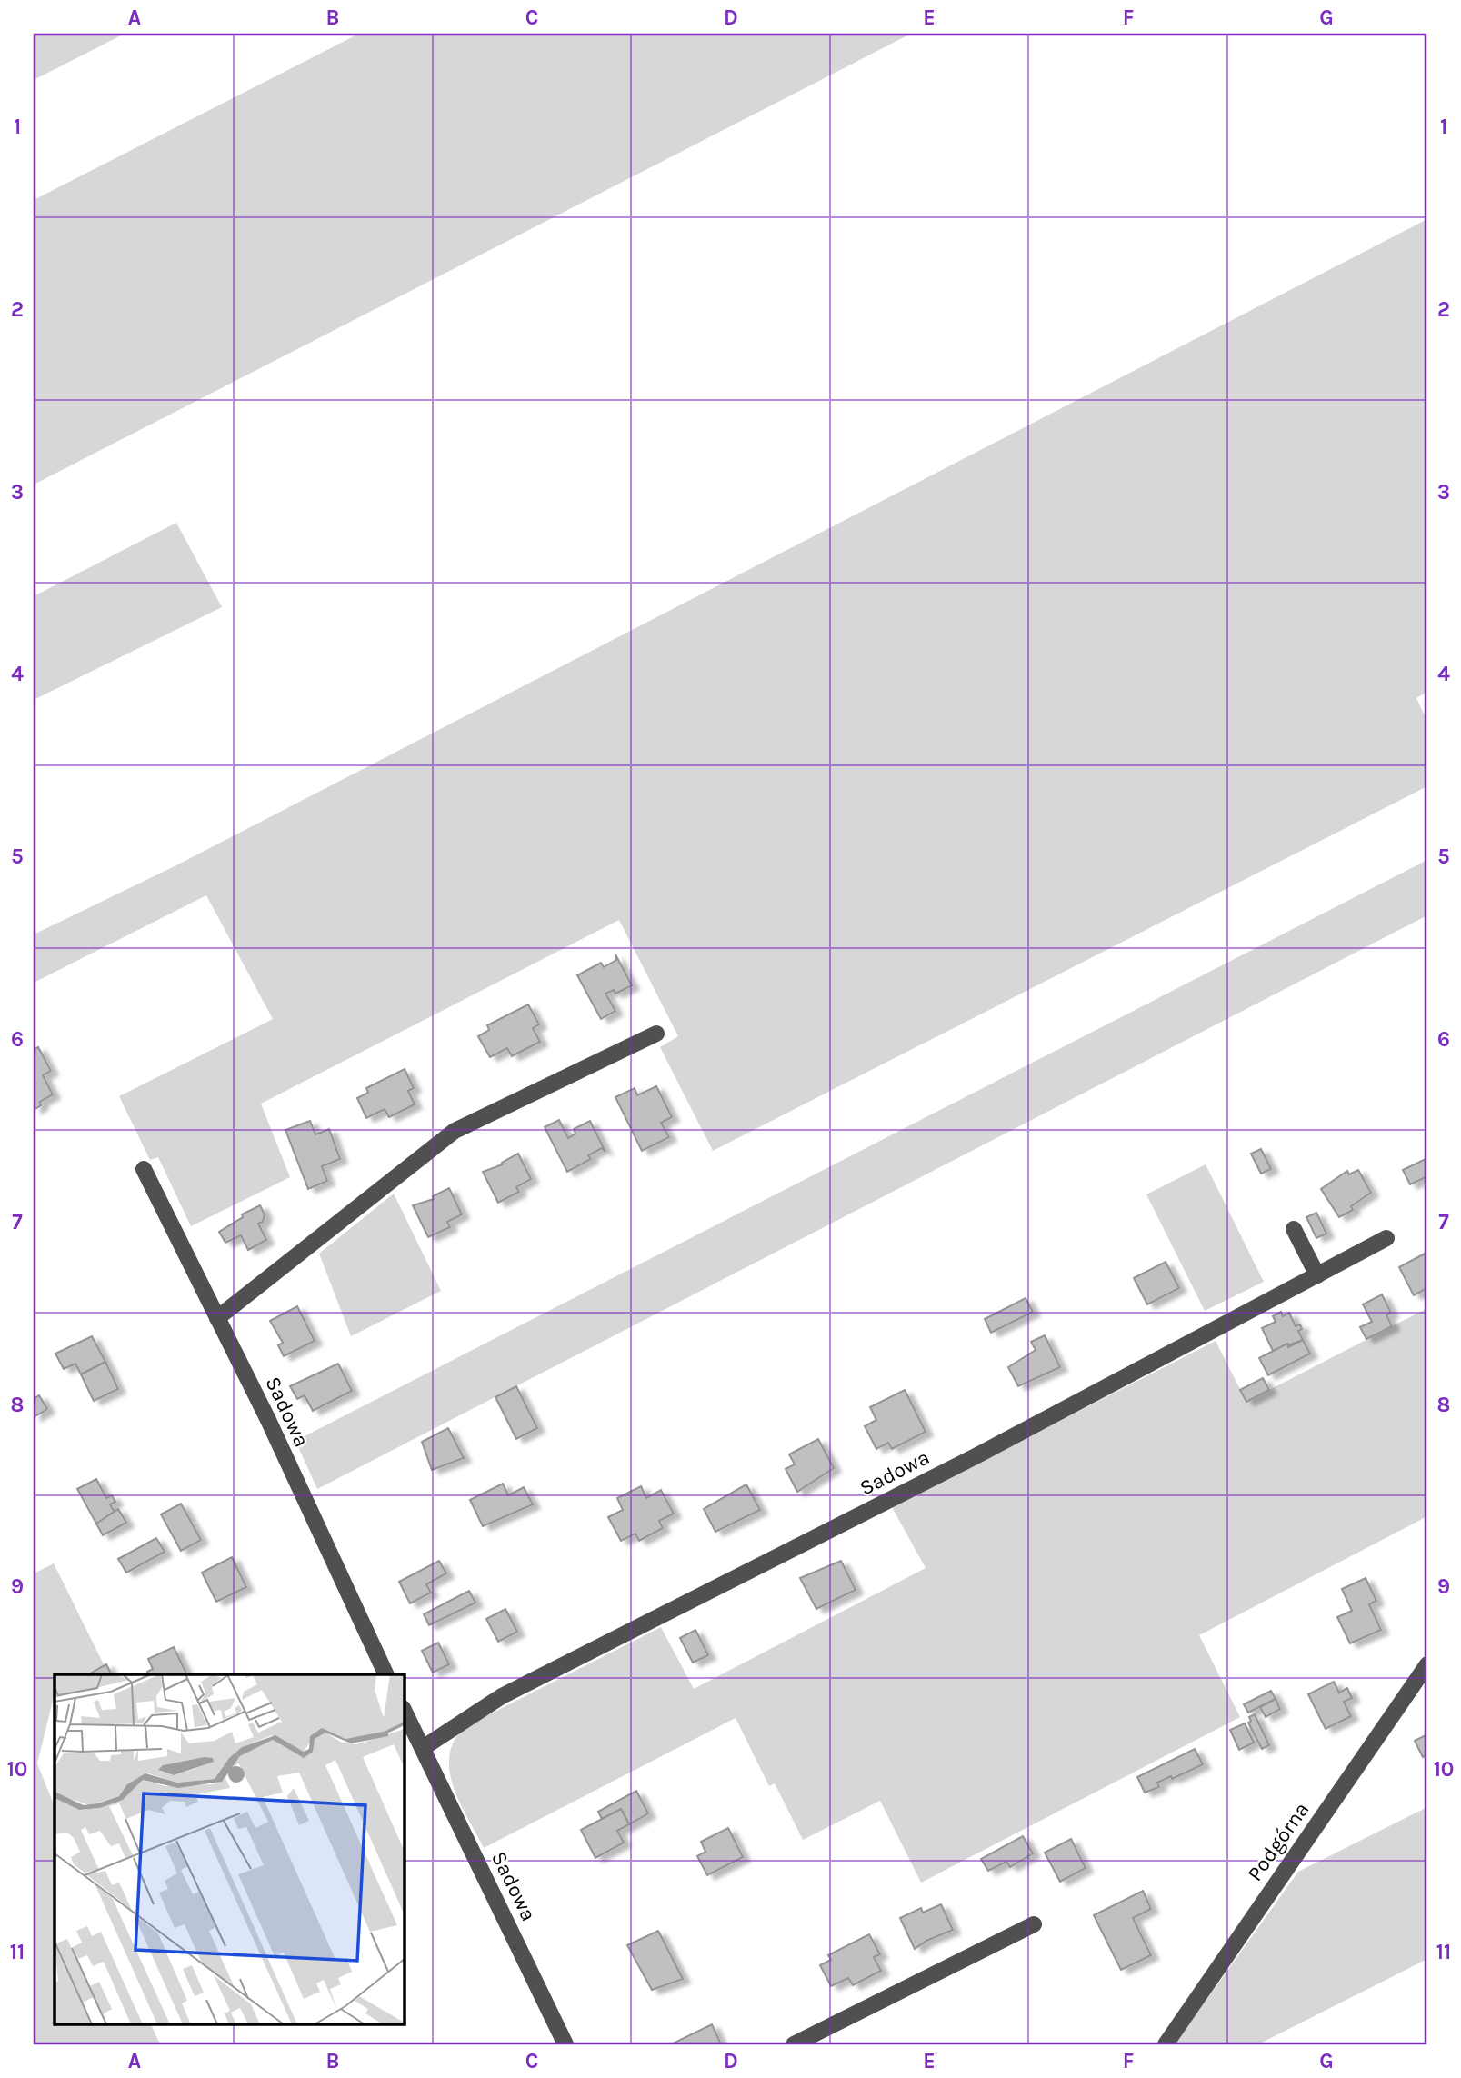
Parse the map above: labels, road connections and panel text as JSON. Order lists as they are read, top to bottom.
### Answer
{
  "streets": {
    "street": ["Sadowa", "Podgórna"]
  },
  "grid": {
    "columns": [
      "A",
      "B",
      "C",
      "D",
      "E",
      "F",
      "G"
    ],
    "rows": [
      "1",
      "2",
      "3",
      "4",
      "5",
      "6",
      "7",
      "8",
      "9",
      "10",
      "11"
    ]
  }
}
